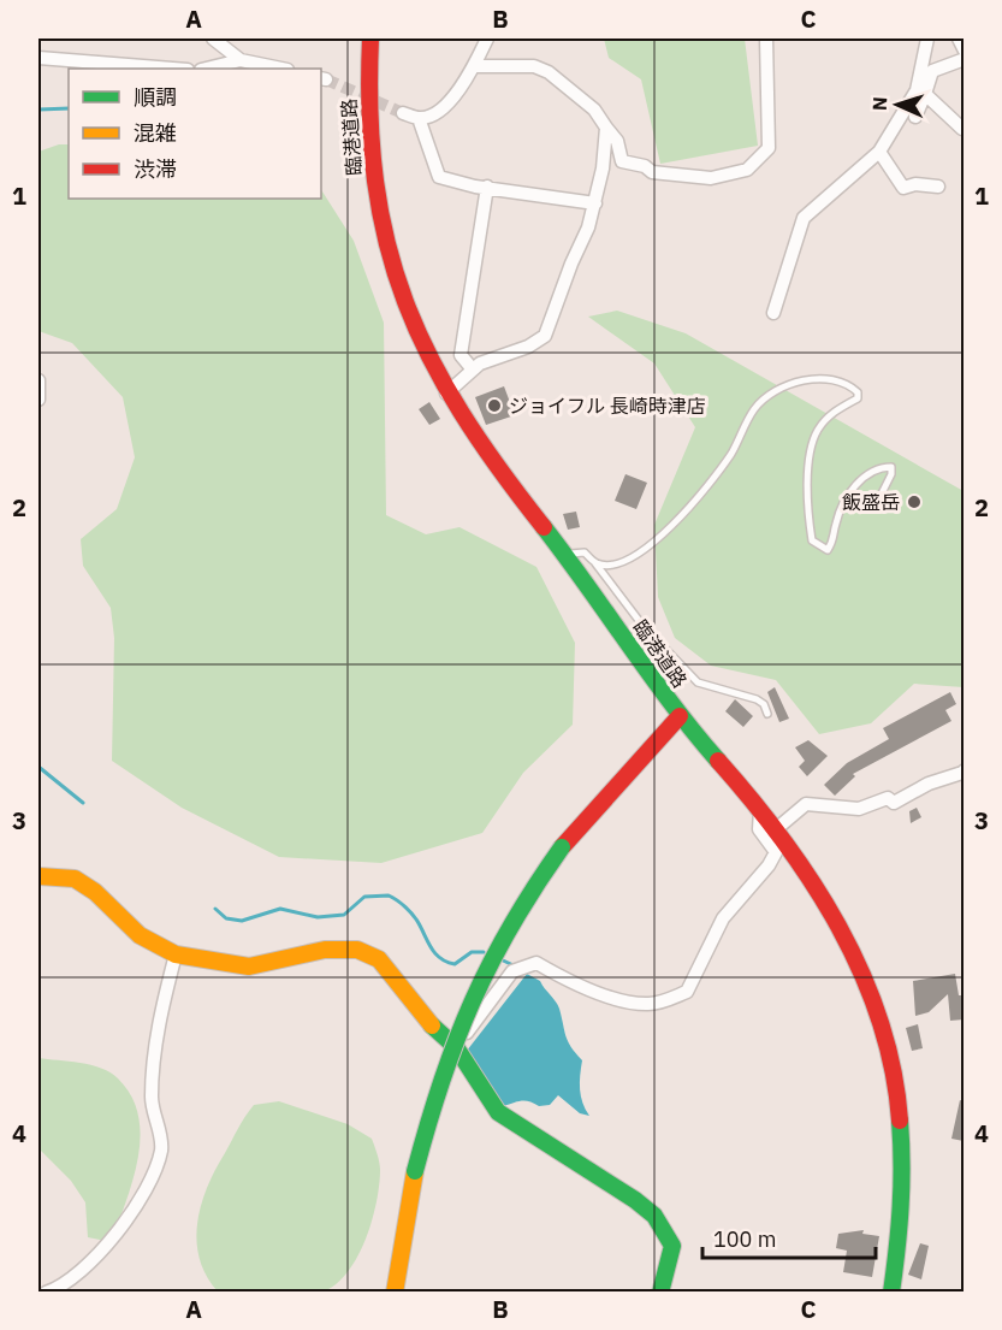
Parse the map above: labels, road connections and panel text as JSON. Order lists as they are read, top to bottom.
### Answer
{
  "streets": {
    "main road": ["臨港道路"]
  },
  "places": ["ジョイフル 長崎時津店", "飯盛岳"],
  "legend": ["順調", "混雑", "渋滞"],
  "scale_bar": "100 m",
  "north": "left",
  "grid": {
    "columns": ["A", "B", "C"],
    "rows": [
      "1",
      "2",
      "3",
      "4"
    ]
  }
}
